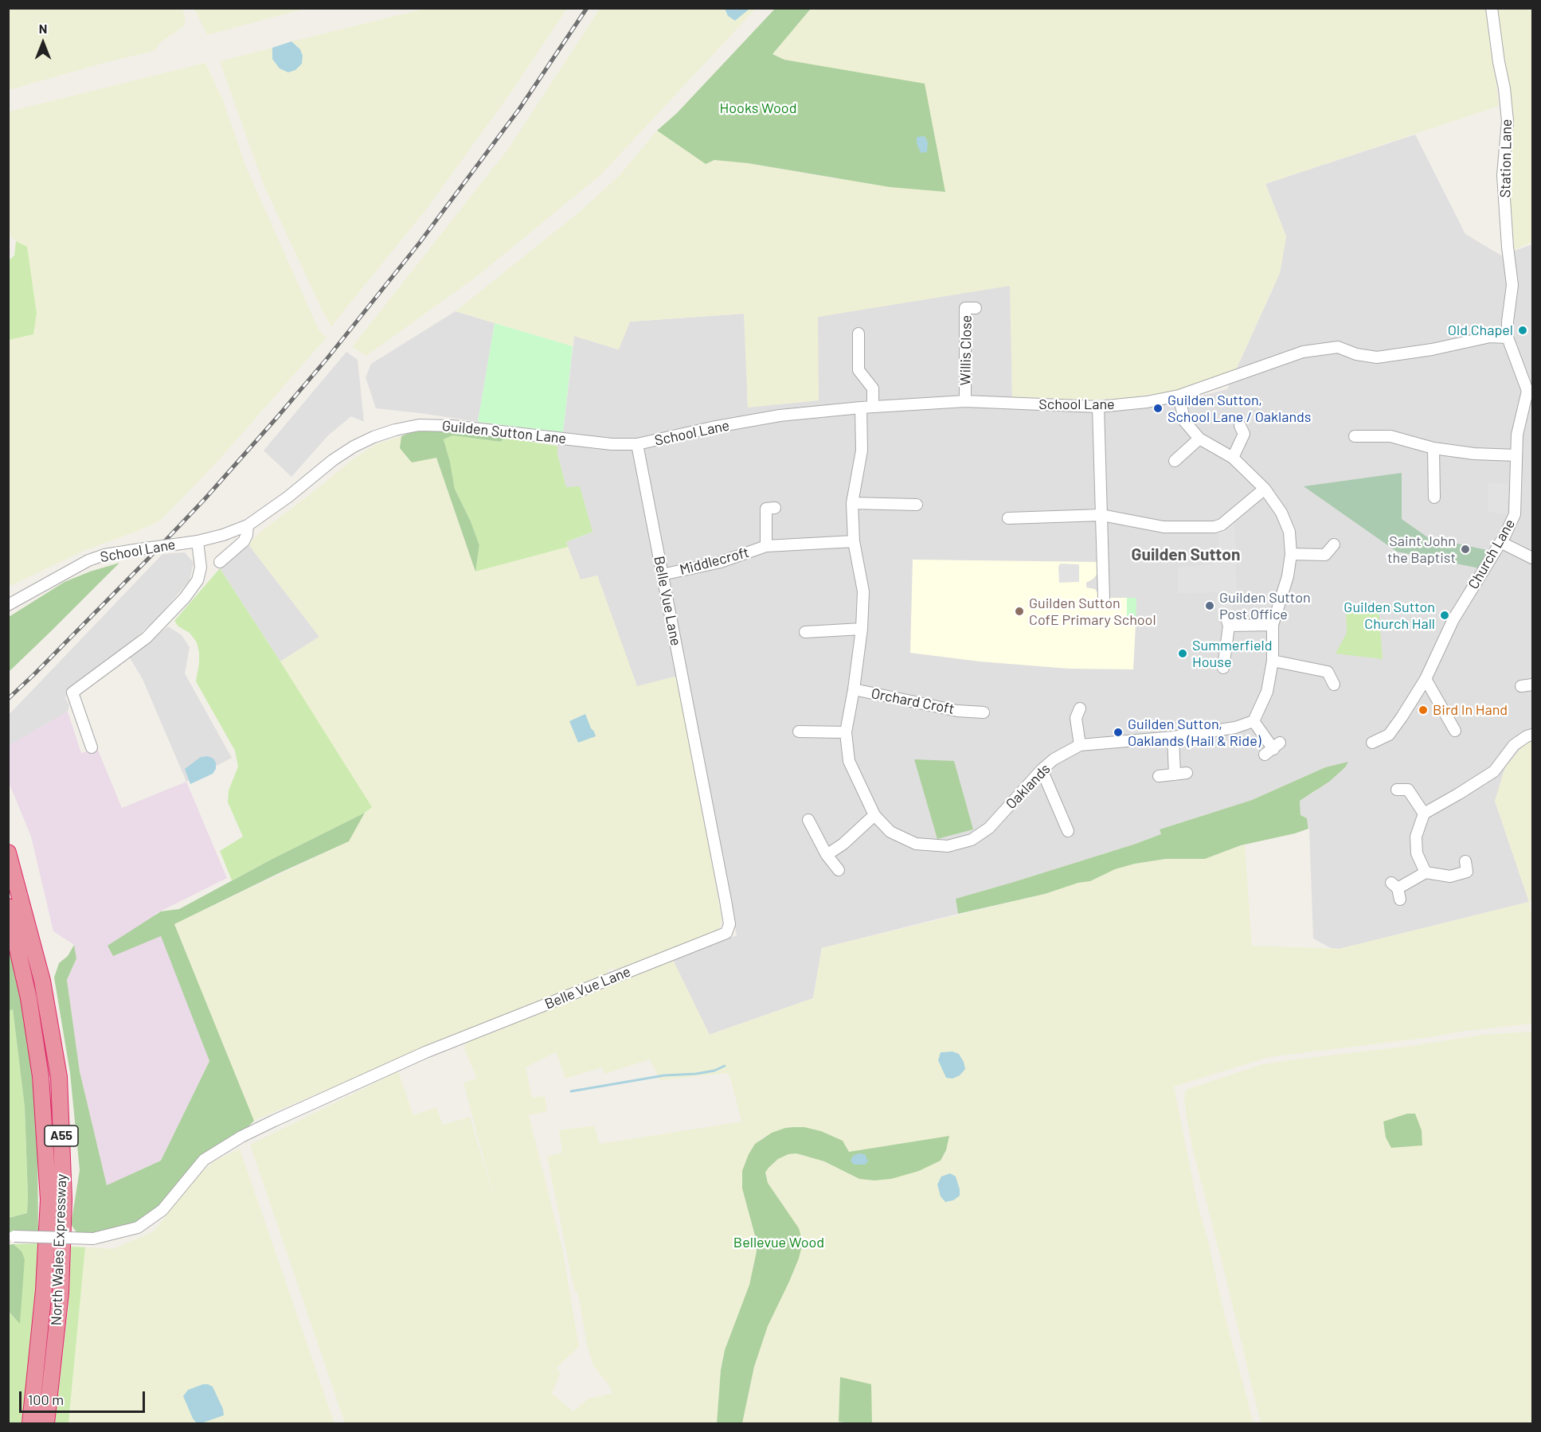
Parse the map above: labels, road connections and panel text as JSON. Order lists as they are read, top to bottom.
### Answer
{
  "streets": {
    "highway": ["A55", "North Wales Expressway"],
    "street": [
      "Station Lane",
      "Willis Close",
      "School Lane",
      "Guilden Sutton Lane",
      "Church Lane",
      "Middlecroft",
      "Belle Vue Lane",
      "Orchard Croft",
      "Oaklands"
    ]
  },
  "crossings": [
    ["Station Lane", "School Lane"],
    ["Willis Close", "School Lane"],
    ["School Lane", "Guilden Sutton Lane"],
    ["School Lane", "Belle Vue Lane"],
    ["School Lane", "Oaklands"],
    ["Guilden Sutton Lane", "Belle Vue Lane"],
    ["Middlecroft", "Belle Vue Lane"],
    ["Middlecroft", "Oaklands"],
    ["Orchard Croft", "Oaklands"]
  ],
  "districts": ["Guilden Sutton"],
  "parks": ["Hooks Wood", "Bellevue Wood"],
  "places": [
    "Old Chapel",
    "Guilden Sutton, School Lane / Oaklands",
    "Saint John the Baptist",
    "Guilden Sutton Post Office",
    "Guilden Sutton CofE Primary School",
    "Guilden Sutton Church Hall",
    "Summerfield House",
    "Bird In Hand",
    "Guilden Sutton, Oaklands (Hail & Ride)"
  ],
  "scale_bar": "100 m",
  "north": "top"
}
